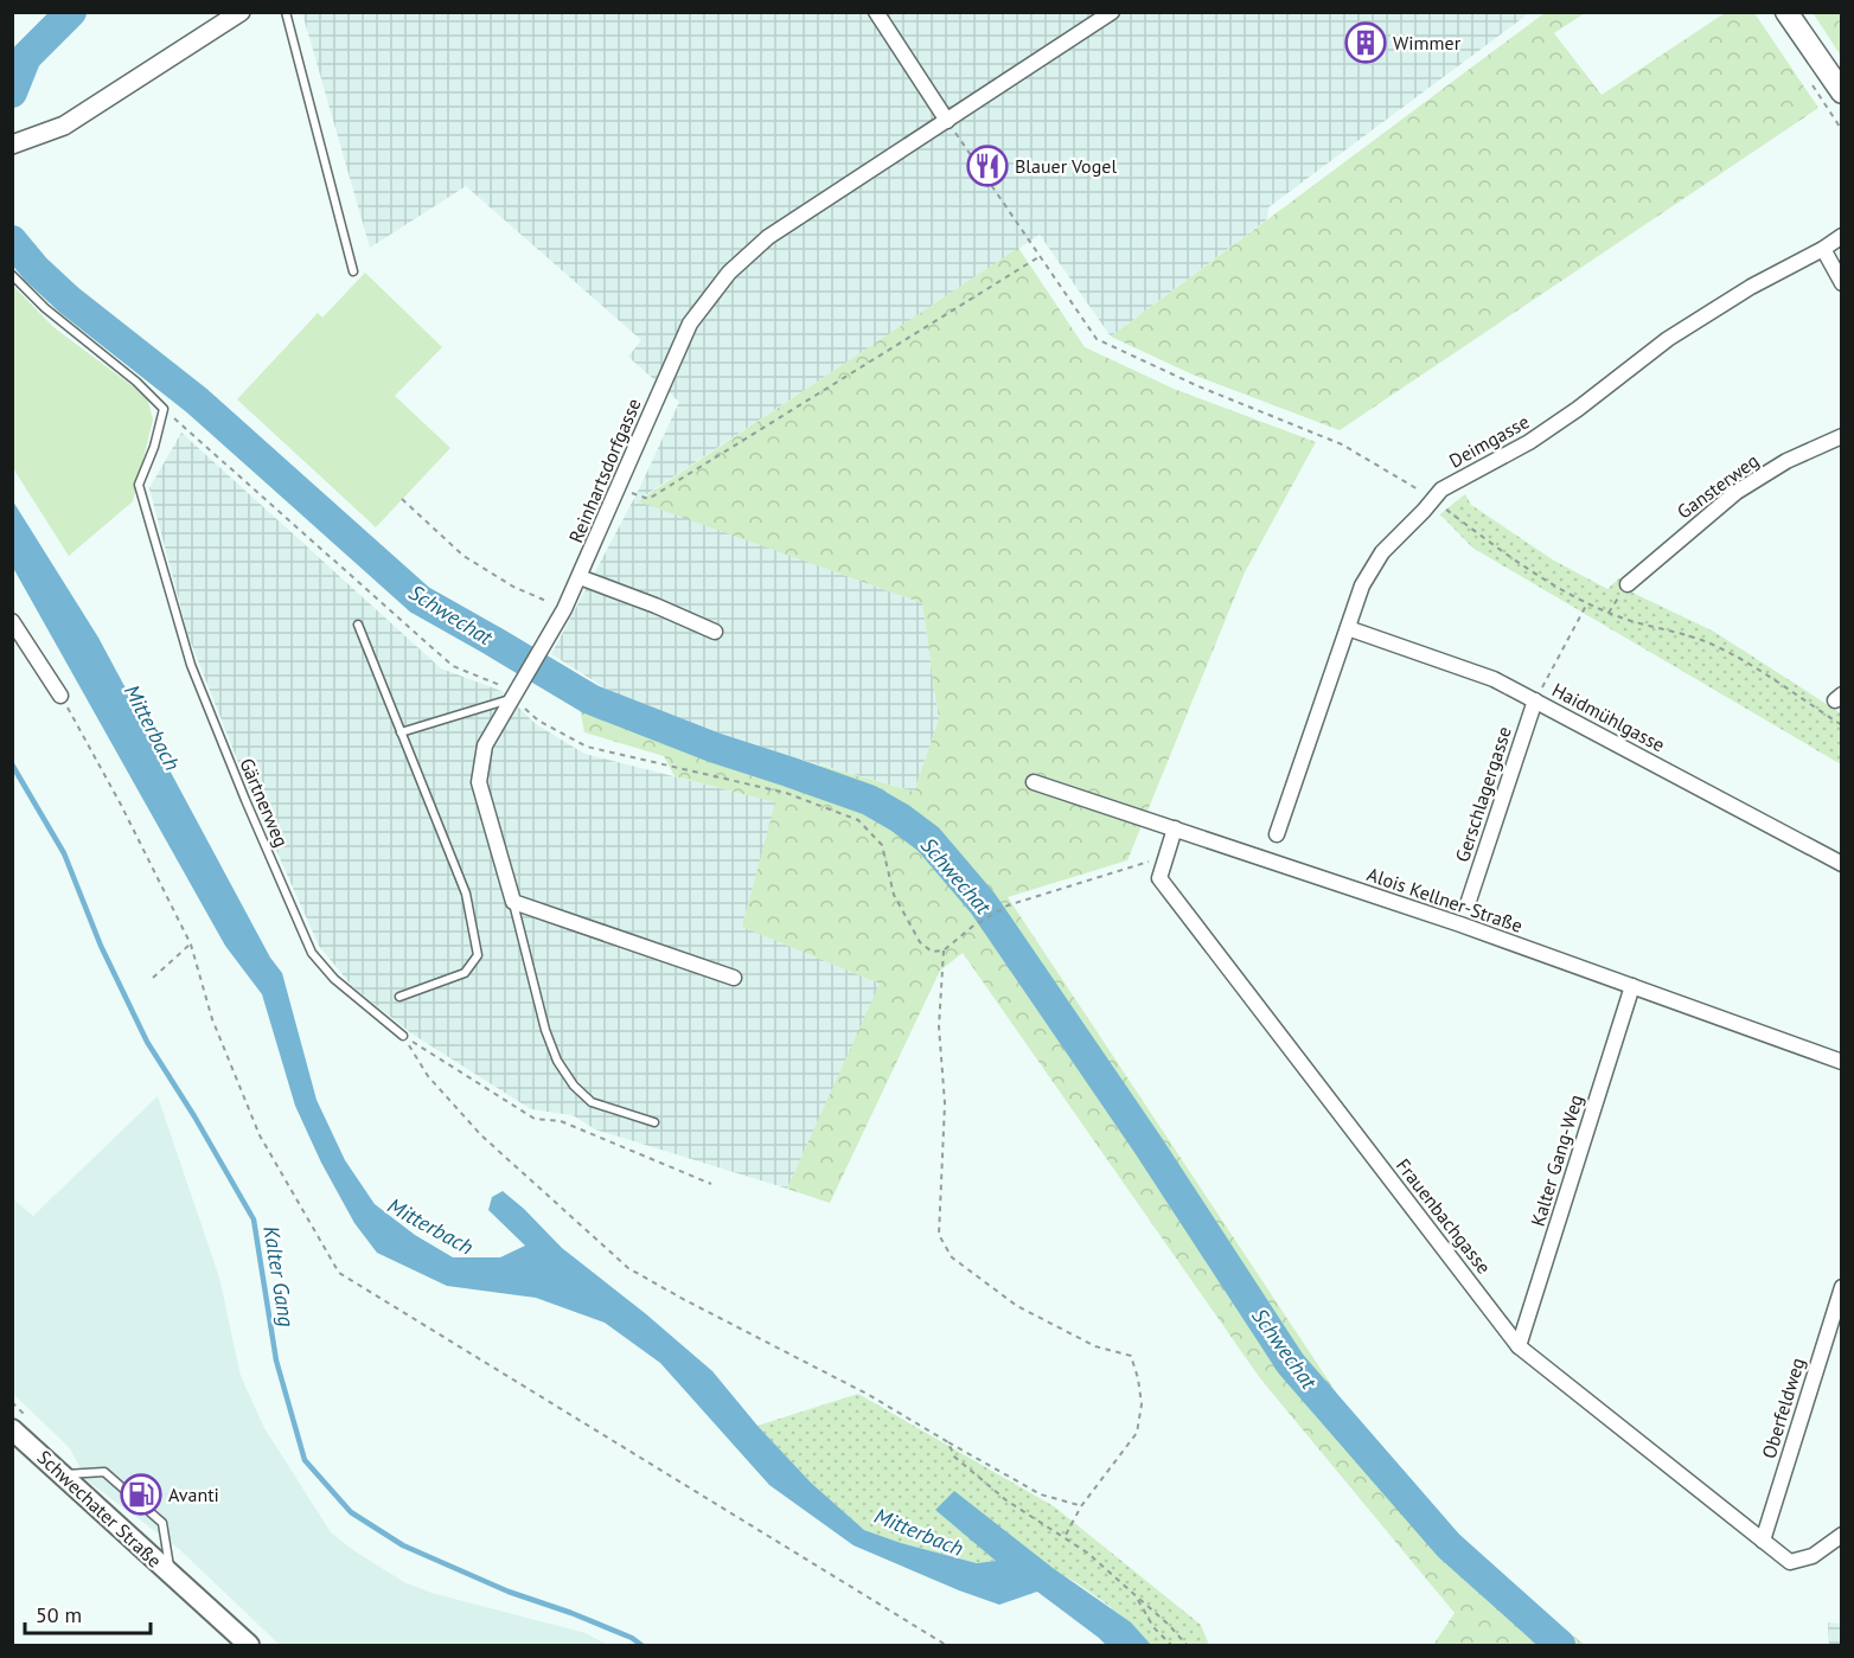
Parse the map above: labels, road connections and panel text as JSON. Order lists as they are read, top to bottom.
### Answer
{
  "streets": {
    "main road": ["Schwechater Straße"],
    "street": [
      "Deimgasse",
      "Reinhartsdorfgasse",
      "Gansterweg",
      "Haidmühlgasse",
      "Gerschlagergasse",
      "Alois Kellner-Straße",
      "Kalter Gang-Weg",
      "Frauenbachgasse",
      "Oberfeldweg"
    ],
    "lane": ["Gärtnerweg"]
  },
  "crossings": [
    ["Deimgasse", "Haidmühlgasse"],
    ["Haidmühlgasse", "Gerschlagergasse"],
    ["Alois Kellner-Straße", "Kalter Gang-Weg"],
    ["Alois Kellner-Straße", "Frauenbachgasse"],
    ["Kalter Gang-Weg", "Frauenbachgasse"],
    ["Frauenbachgasse", "Oberfeldweg"]
  ],
  "water": ["Schwechat", "Mitterbach", "Kalter Gang"],
  "places": {
    "building": ["Wimmer"],
    "restaurant": ["Blauer Vogel"],
    "fuel station": ["Avanti"]
  },
  "scale_bar": "50 m"
}
